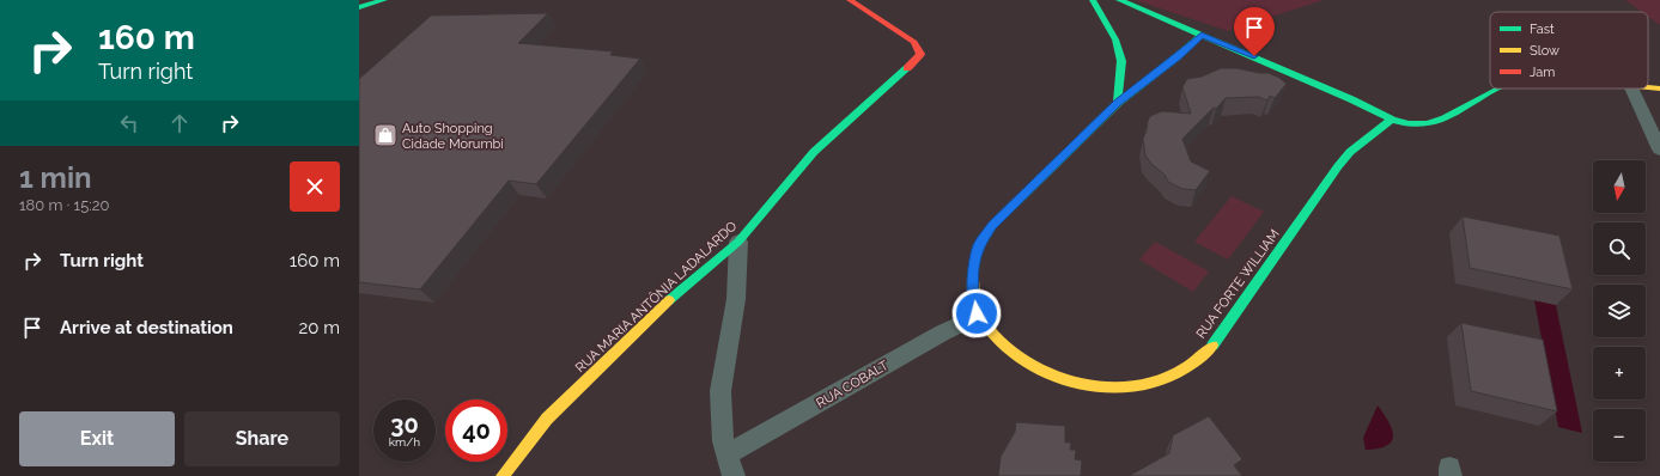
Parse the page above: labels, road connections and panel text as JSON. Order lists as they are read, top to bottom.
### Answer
{
  "streets": {
    "street": ["RUA FORTE WILLIAM", "RUA MARIA ANTÔNIA LADALARDO", "RUA COBALT"]
  },
  "crossings": [
    ["RUA FORTE WILLIAM", "RUA COBALT"]
  ],
  "places": {
    "shop": ["Auto Shopping Cidade Morumbi"]
  },
  "legend": ["Fast", "Slow", "Jam"],
  "north": "bottom",
  "page": {
    "turn": ["160 m", "Turn right"],
    "heading": ["1 min", "180 m · 15:20"],
    "map_buttons": ["+", "−"],
    "list": [
      {
        "name": "Turn right",
        "value": "160 m"
      },
      {
        "name": "Arrive at destination",
        "value": "20 m"
      }
    ],
    "speed": "30 km/h",
    "limit": "40",
    "buttons": ["Exit", "Share"]
  }
}
